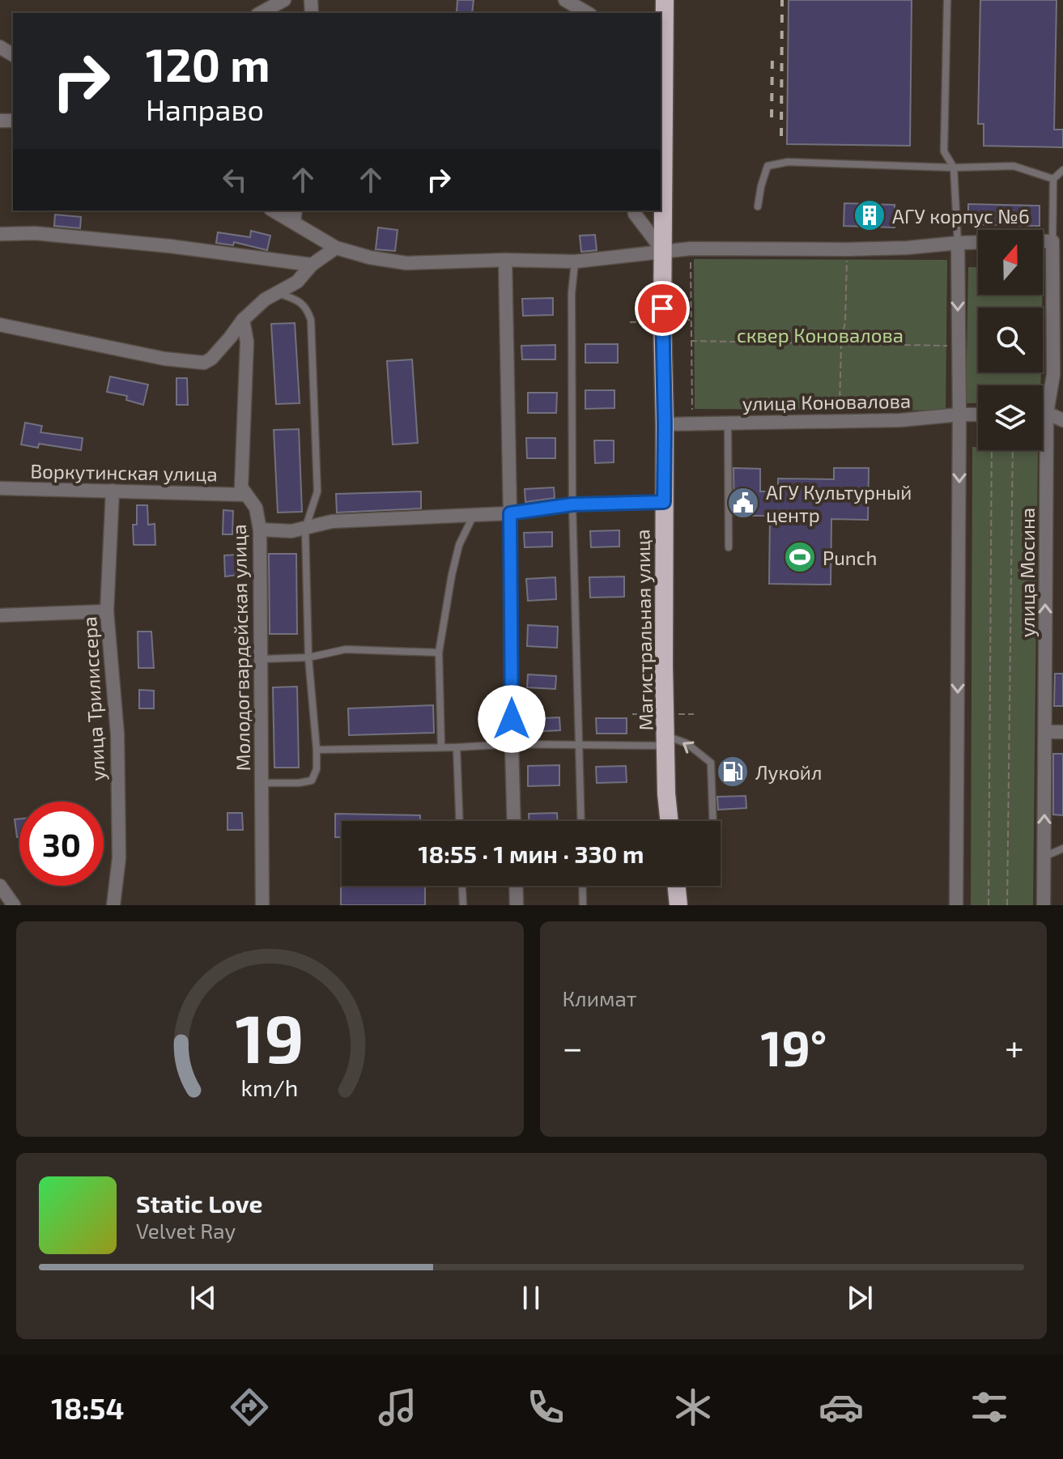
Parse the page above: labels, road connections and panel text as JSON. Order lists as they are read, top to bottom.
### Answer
{
  "streets": {
    "highway": ["Магистральная улица"],
    "street": [
      "улица Коновалова",
      "Воркутинская улица",
      "улица Мосина",
      "Молодогвардейская улица",
      "улица Трилиссера"
    ]
  },
  "crossings": [
    ["улица Коновалова", "Магистральная улица"],
    ["Воркутинская улица", "Молодогвардейская улица"],
    ["Воркутинская улица", "улица Трилиссера"]
  ],
  "parks": ["сквер Коновалова"],
  "places": {
    "building": ["АГУ корпус №6"],
    "public building": ["АГУ Культурный центр"],
    "sports": ["Punch"],
    "fuel station": ["Лукойл"]
  },
  "north": "top",
  "page": {
    "turn": ["120 m", "Направо"],
    "limit": "30",
    "trip": "18:55 · 1 мин · 330 m",
    "tile": "Климат",
    "heat": ["−", "19°", "+"],
    "song": ["Static Love", "Velvet Ray"],
    "tabs": "18:54",
    "gauge": ["19", "km/h"]
  }
}
